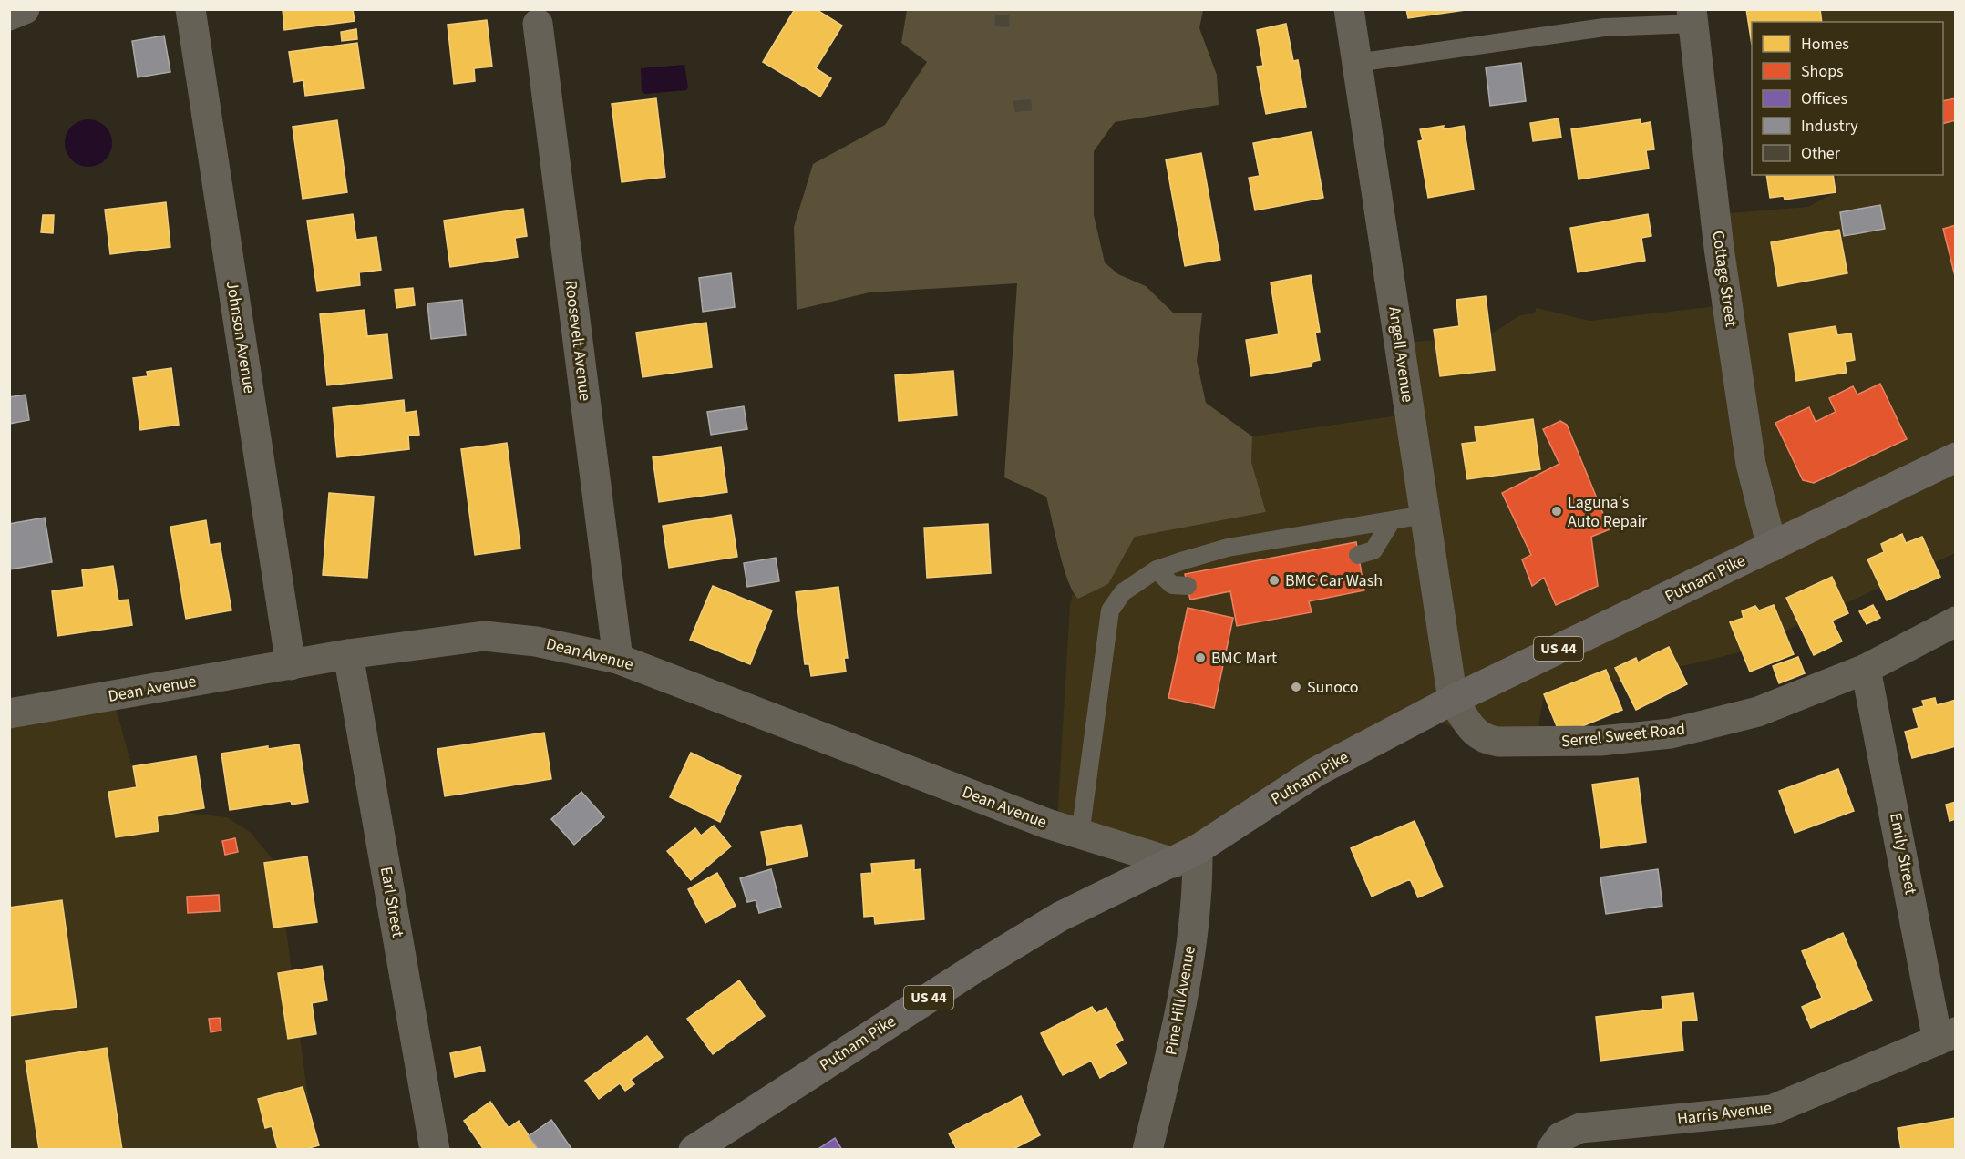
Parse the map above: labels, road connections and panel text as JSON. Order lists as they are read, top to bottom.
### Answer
{
  "streets": {
    "main road": ["Putnam Pike", "US 44"],
    "street": [
      "Cottage Street",
      "Johnson Avenue",
      "Roosevelt Avenue",
      "Angell Avenue",
      "Dean Avenue",
      "Serrel Sweet Road",
      "Emily Street",
      "Earl Street",
      "Pine Hill Avenue",
      "Harris Avenue"
    ]
  },
  "crossings": [
    ["Cottage Street", "Putnam Pike"],
    ["Johnson Avenue", "Dean Avenue"],
    ["Roosevelt Avenue", "Dean Avenue"],
    ["Angell Avenue", "Putnam Pike"],
    ["Angell Avenue", "Serrel Sweet Road"],
    ["Putnam Pike", "Dean Avenue"],
    ["Putnam Pike", "Serrel Sweet Road"],
    ["Putnam Pike", "Pine Hill Avenue"],
    ["Dean Avenue", "Earl Street"],
    ["Dean Avenue", "Pine Hill Avenue"],
    ["Serrel Sweet Road", "Emily Street"],
    ["Emily Street", "Harris Avenue"]
  ],
  "places": [
    "Laguna's Auto Repair",
    "BMC Car Wash",
    "BMC Mart",
    "Sunoco"
  ],
  "legend": [
    "Homes",
    "Shops",
    "Offices",
    "Industry",
    "Other"
  ]
}
